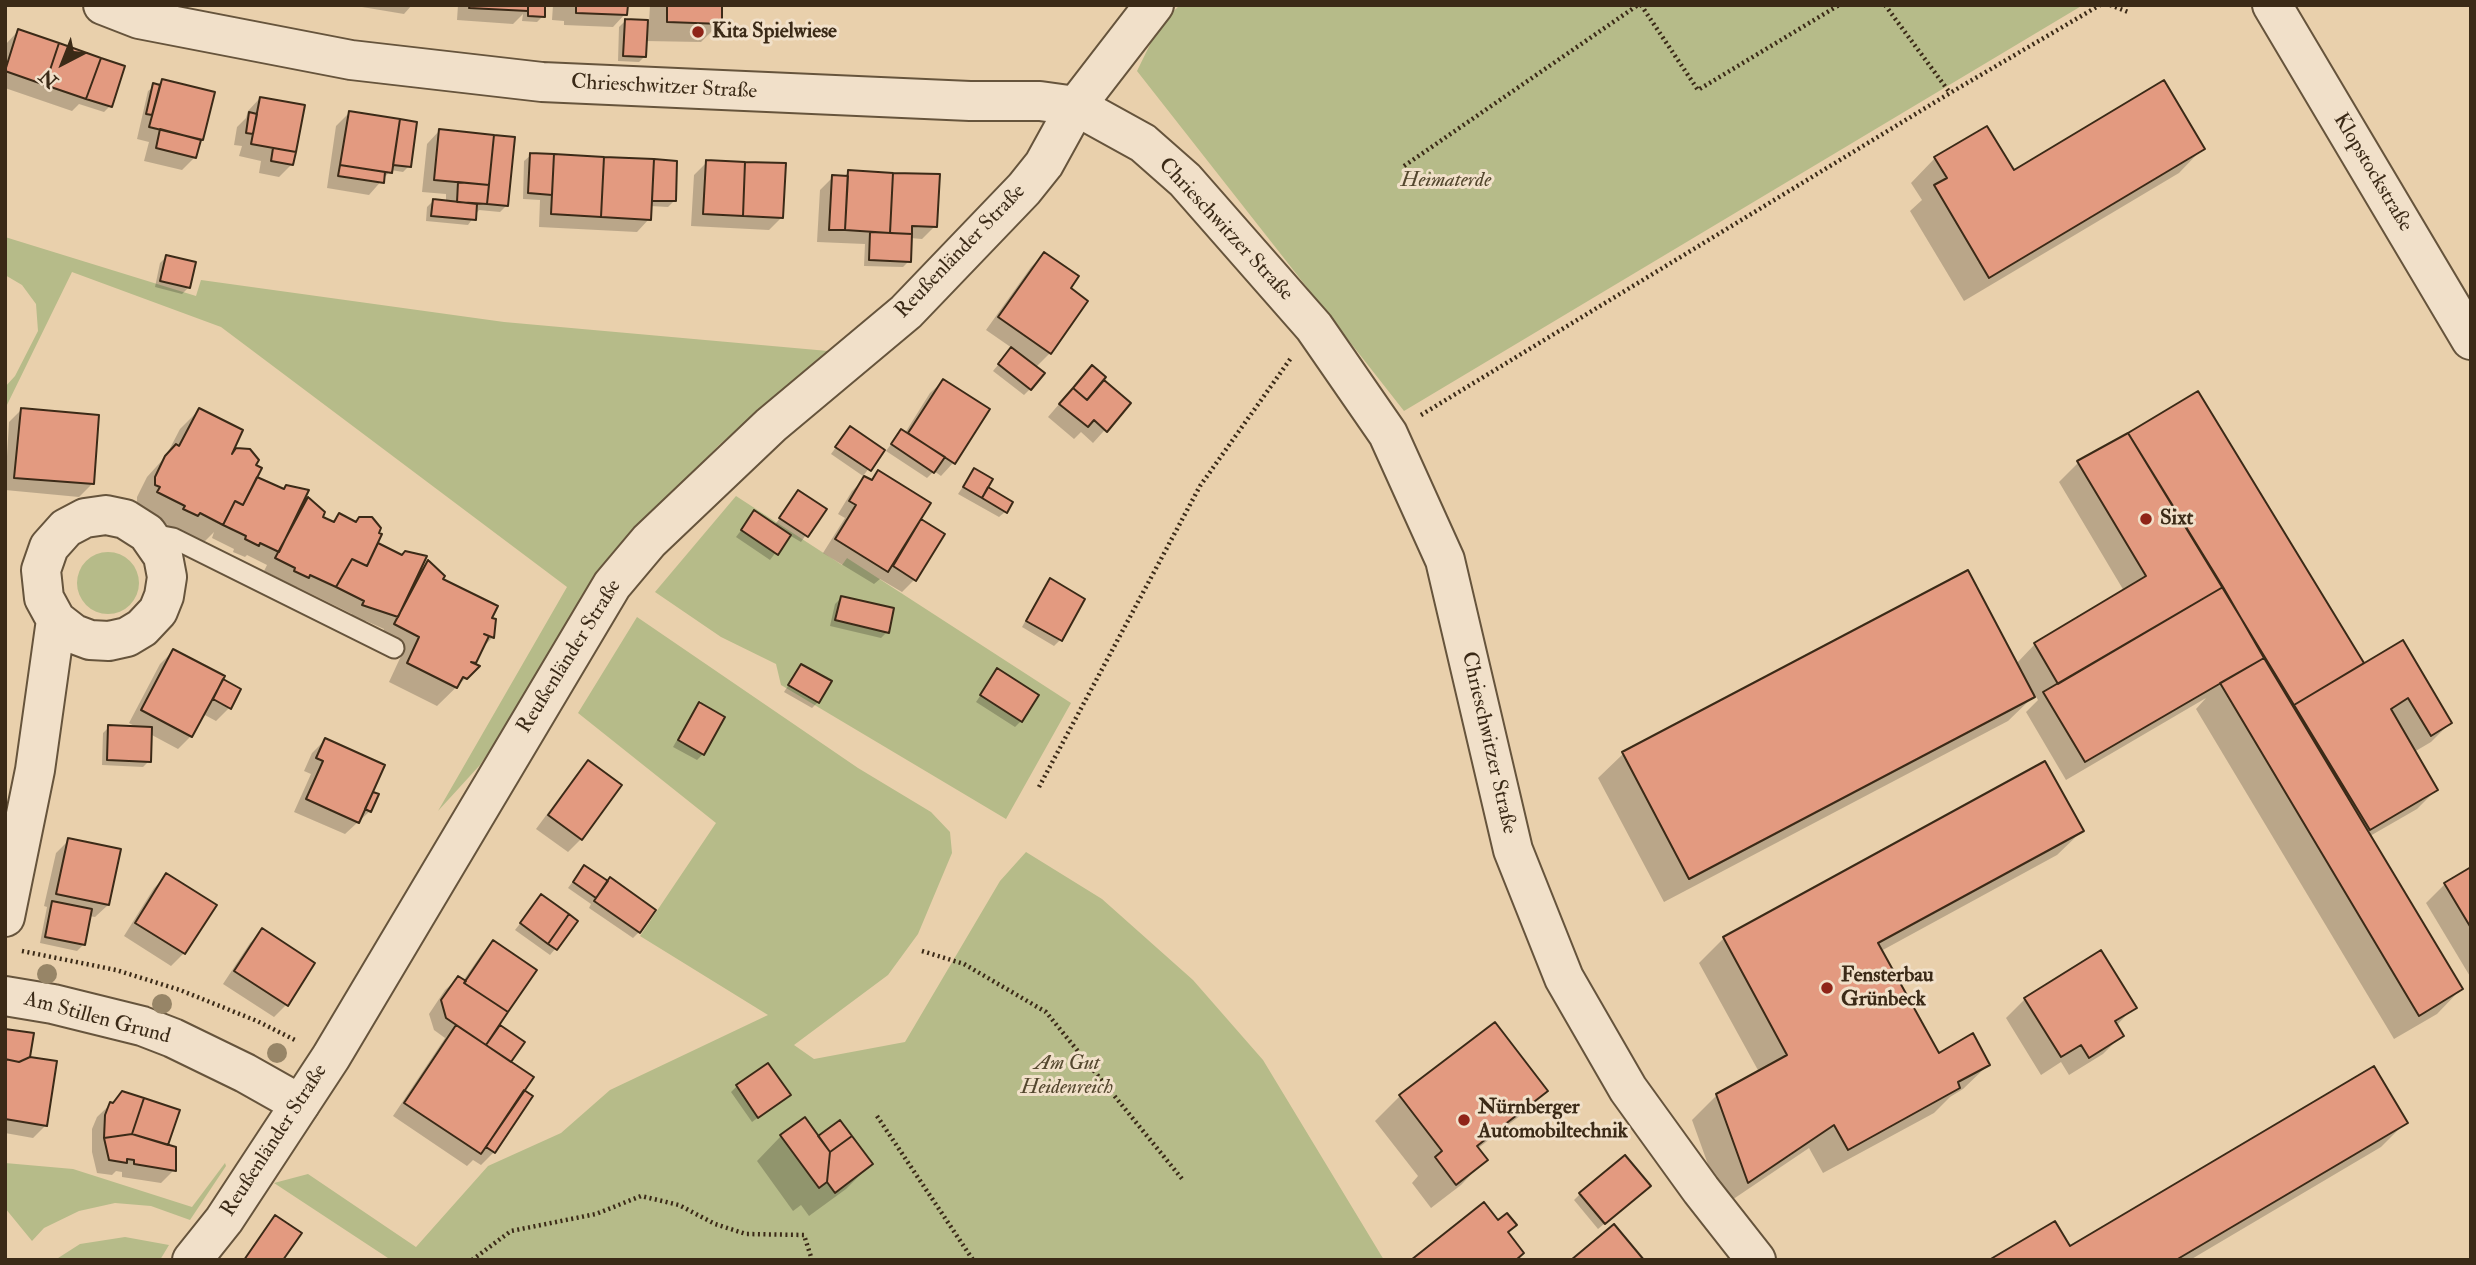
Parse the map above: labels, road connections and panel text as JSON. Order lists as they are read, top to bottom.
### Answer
{
  "streets": {
    "street": [
      "Chrieschwitzer Straße",
      "Klopstockstraße",
      "Reußenländer Straße",
      "Am Stillen Grund"
    ]
  },
  "crossings": [
    ["Chrieschwitzer Straße", "Reußenländer Straße"],
    ["Reußenländer Straße", "Am Stillen Grund"]
  ],
  "parks": ["Heimaterde", "Am Gut Heidenreich"],
  "places": [
    "Kita Spielwiese",
    "Sixt",
    "Fensterbau Grünbeck",
    "Nürnberger Automobiltechnik"
  ],
  "north": "bottom left"
}
